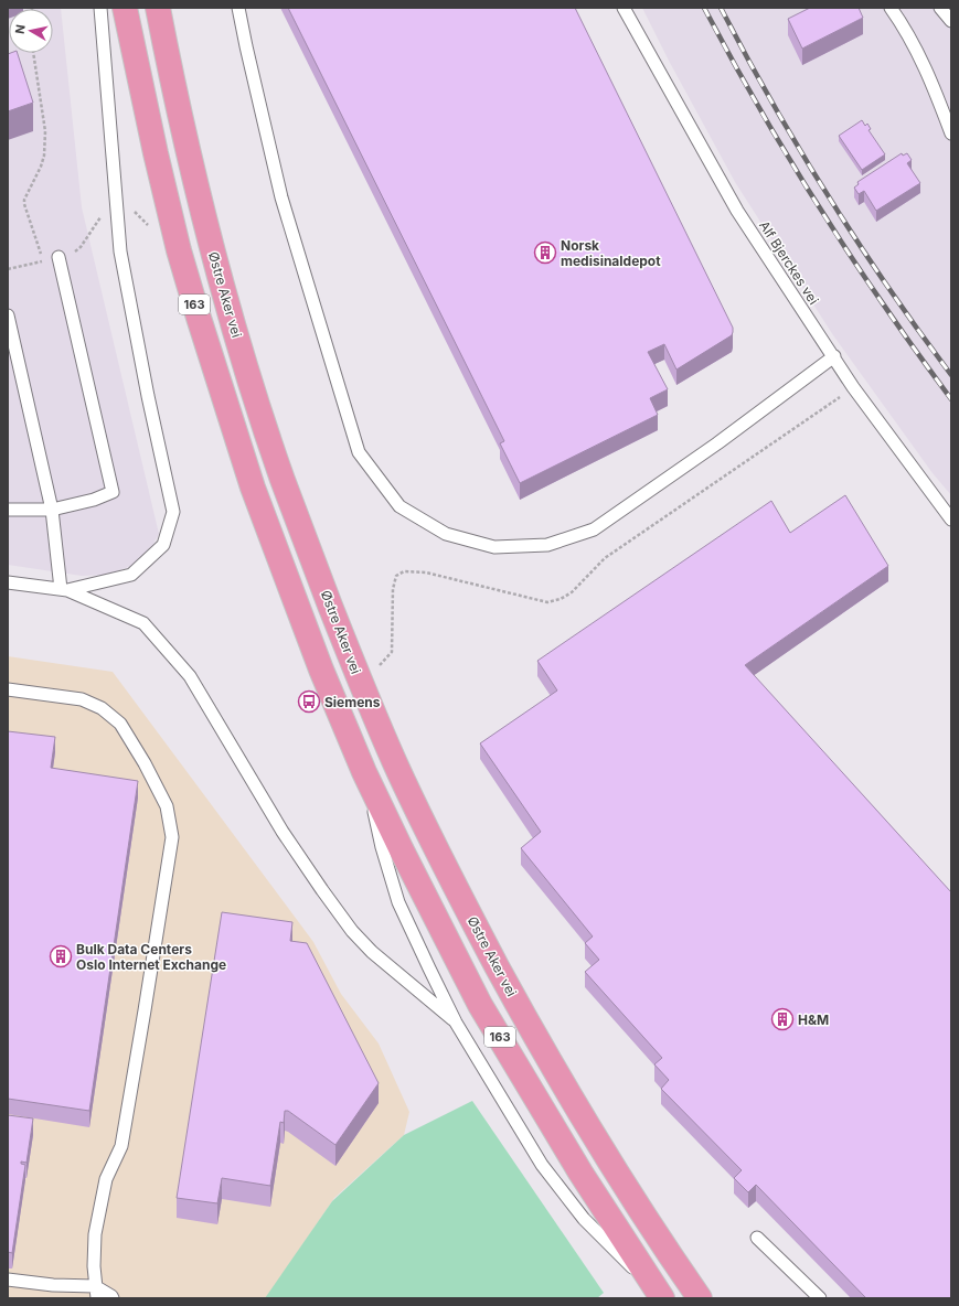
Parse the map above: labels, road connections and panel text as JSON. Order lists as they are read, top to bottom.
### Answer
{
  "streets": {
    "highway": ["Østre Aker vei", "163"],
    "lane": ["Alf Bjerckes vei"]
  },
  "places": {
    "building": ["Norsk medisinaldepot", "Bulk Data Centers Oslo Internet Exchange", "H&M"],
    "bus stop": ["Siemens"]
  },
  "north": "left"
}
